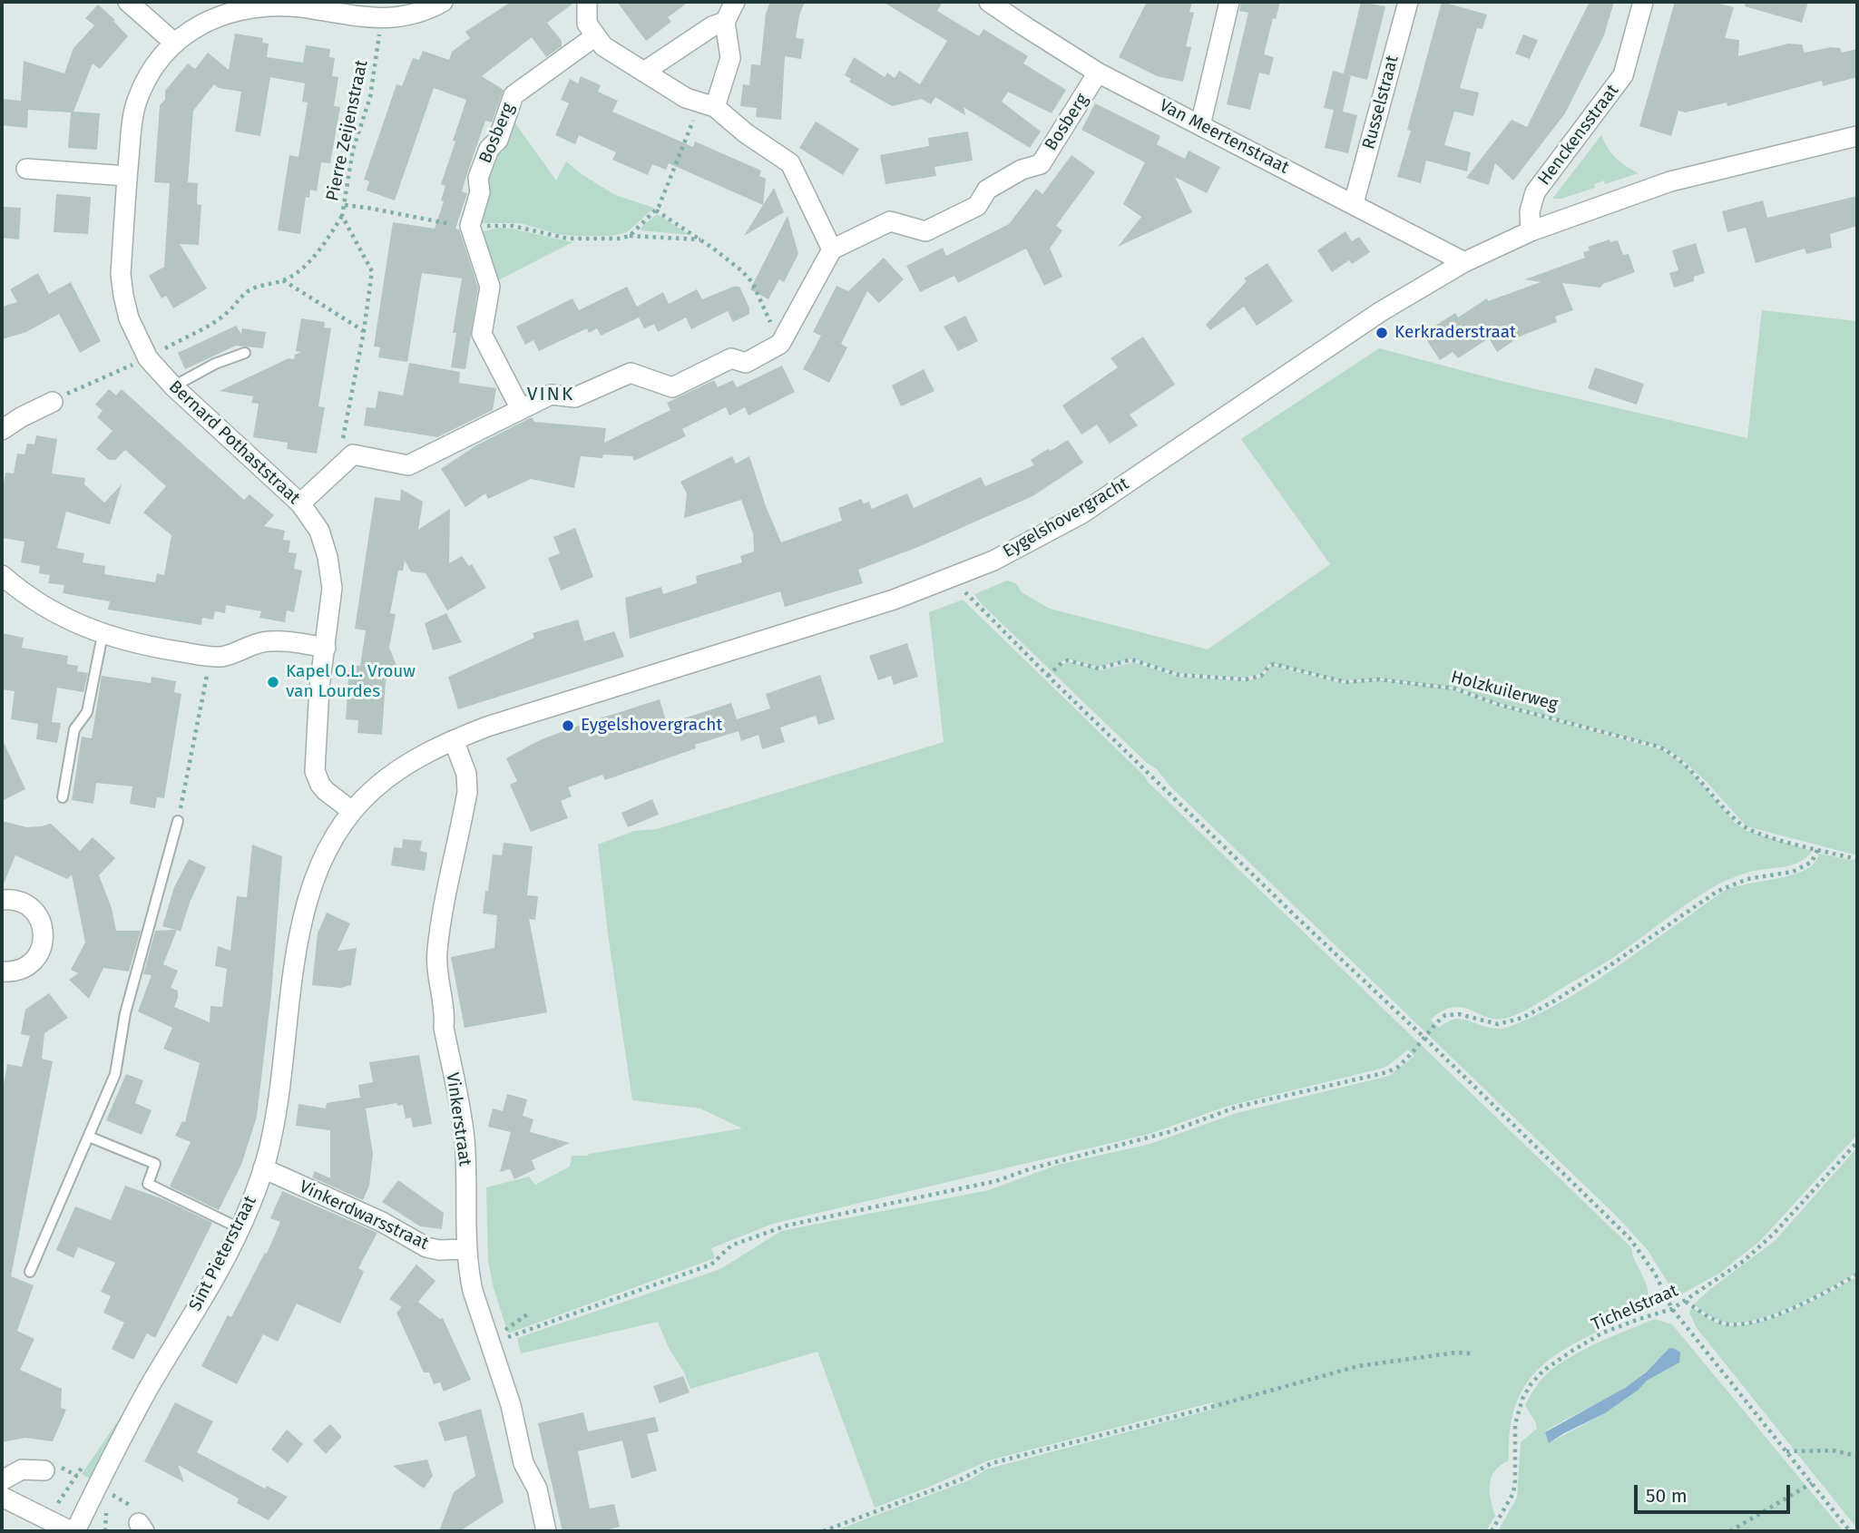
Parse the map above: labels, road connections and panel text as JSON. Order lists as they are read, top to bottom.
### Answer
{
  "streets": {
    "street": [
      "Russelstraat",
      "Bosberg",
      "Henckensstraat",
      "Van Meertenstraat",
      "Bernard Pothaststraat",
      "Eygelshovergracht",
      "Vinkerstraat",
      "Vinkerdwarsstraat",
      "Sint Pieterstraat"
    ],
    "path": ["Pierre Zeijenstraat", "Holzkuilerweg", "Tichelstraat"]
  },
  "crossings": [
    ["Russelstraat", "Van Meertenstraat"],
    ["Bosberg", "Van Meertenstraat"],
    ["Pierre Zeijenstraat", "Bernard Pothaststraat"],
    ["Van Meertenstraat", "Eygelshovergracht"],
    ["Bernard Pothaststraat", "Eygelshovergracht"],
    ["Bernard Pothaststraat", "Sint Pieterstraat"],
    ["Eygelshovergracht", "Vinkerstraat"],
    ["Eygelshovergracht", "Sint Pieterstraat"],
    ["Vinkerstraat", "Vinkerdwarsstraat"],
    ["Vinkerdwarsstraat", "Sint Pieterstraat"]
  ],
  "districts": ["VINK"],
  "places": ["Kerkraderstraat", "Kapel O.L. Vrouw van Lourdes", "Eygelshovergracht"],
  "scale_bar": "50 m"
}
